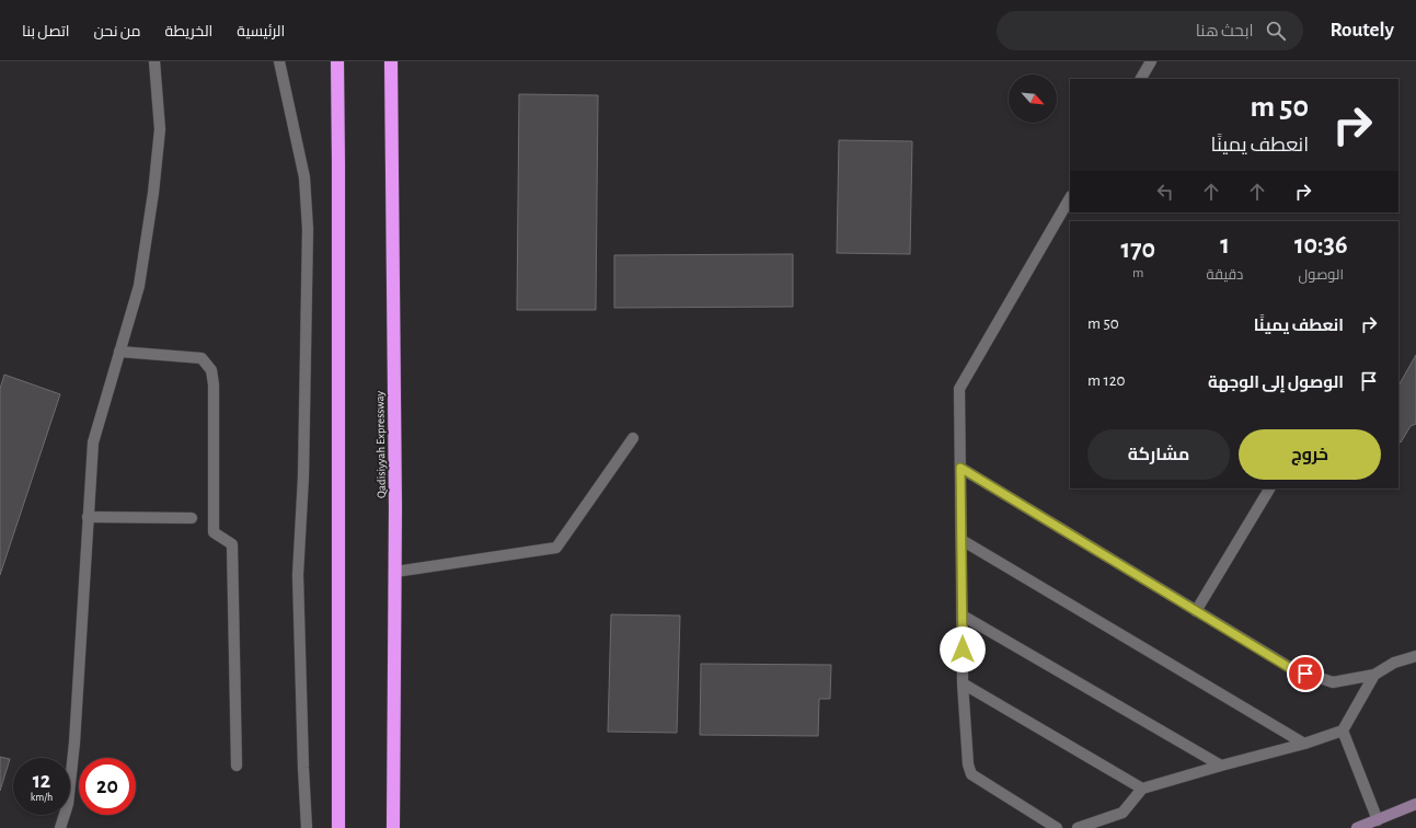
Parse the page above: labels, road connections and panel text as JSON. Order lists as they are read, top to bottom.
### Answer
{
  "streets": {
    "highway": ["Qadisiyyah Expressway"]
  },
  "north": "bottom right",
  "page": {
    "header": "Routely",
    "search": "ابحث هنا",
    "nav": [
      "الرئيسية",
      "الخريطة",
      "من نحن",
      "اتصل بنا"
    ],
    "turn": ["50 m", "انعطف يمينًا"],
    "eta": [
      "10:36",
      "الوصول",
      "1",
      "دقيقة",
      "170",
      "m"
    ],
    "list": [
      {
        "name": "انعطف يمينًا",
        "value": "50 m"
      },
      {
        "name": "الوصول إلى الوجهة",
        "value": "120 m"
      }
    ],
    "buttons": ["خروج", "مشاركة"],
    "speed": "12 km/h",
    "limit": "20"
  }
}
